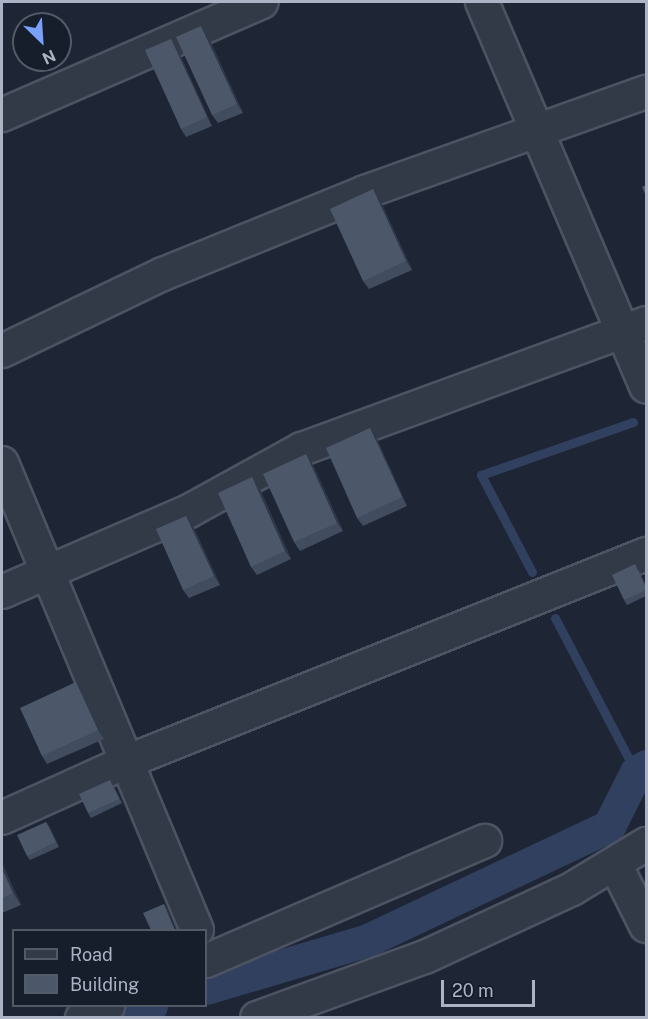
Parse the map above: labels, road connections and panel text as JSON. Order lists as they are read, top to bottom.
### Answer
{
  "legend": ["Road", "Building"],
  "scale_bar": "20 m",
  "north": "bottom right"
}
